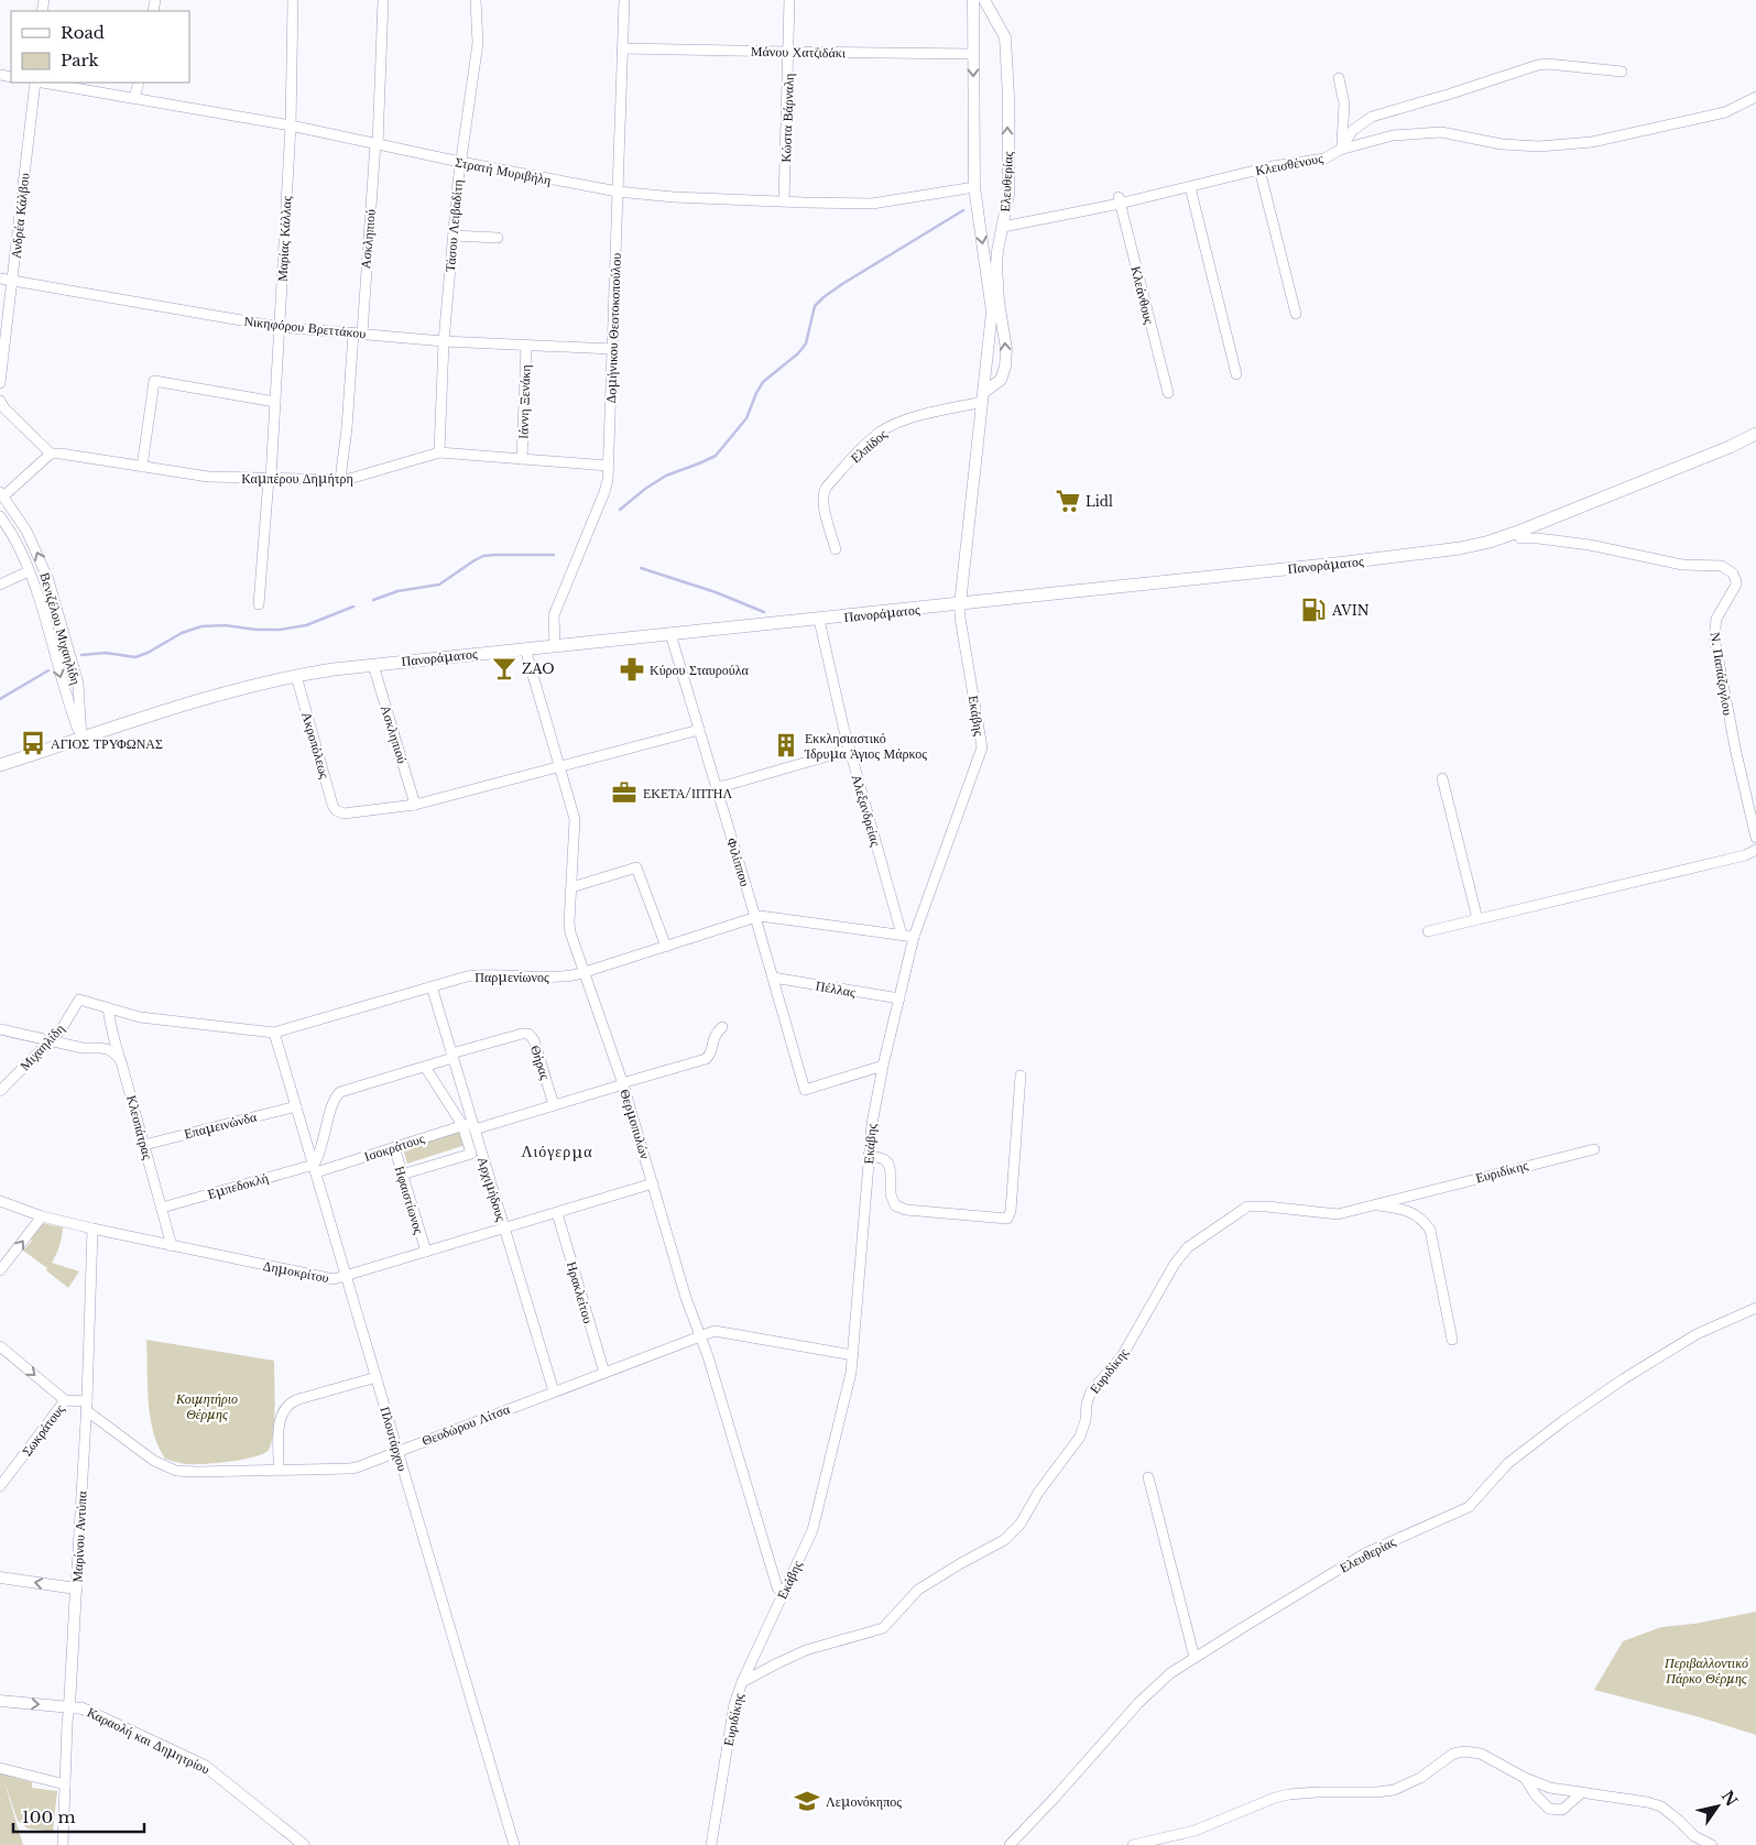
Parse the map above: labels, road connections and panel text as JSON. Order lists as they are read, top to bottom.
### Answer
{
  "streets": {
    "main road": ["Πανοράματος"],
    "street": [
      "Μάνου Χατζιδάκι",
      "Κώστα Βάρναλη",
      "Κλεισθένους",
      "Στρατή Μυριβήλη",
      "Ελευθερίας",
      "Ανδρέα Κάλβου",
      "Τάσου Λειβαδίτη",
      "Μαρίας Κάλλας",
      "Ασκληπιού",
      "Κλεάνθους",
      "Νικηφόρου Βρεττάκου",
      "Δομήνικου Θεοτοκοπούλου",
      "Ιάννη Ξενάκη",
      "Ελπίδος",
      "Καμπέρου Δημήτρη",
      "Βενιζέλου Μιχαηλίδη",
      "Ν. Παπάζογλου",
      "Εκάβης",
      "Ακροπόλεως",
      "Αλεξανδρείας",
      "Φιλίππου",
      "Παρμενίωνος",
      "Πέλλας",
      "Μιχαηλίδη",
      "Θήρας",
      "Θερμοπυλών",
      "Επαμεινώνδα",
      "Κλεοπάτρας",
      "Ισοκράτους",
      "Ευριδίκης",
      "Εμπεδοκλή",
      "Αρχιμήδους",
      "Ηφαιστίωνος",
      "Δημοκρίτου",
      "Ηρακλείτου",
      "Θεοδώρου Λίτσα",
      "Σωκράτους",
      "Πλουτάρχου",
      "Μαρίνου Αντύπα",
      "Καραολή και Δημητρίου"
    ]
  },
  "crossings": [
    ["Μάνου Χατζιδάκι", "Κώστα Βάρναλη"],
    ["Μάνου Χατζιδάκι", "Ελευθερίας"],
    ["Μάνου Χατζιδάκι", "Δομήνικου Θεοτοκοπούλου"],
    ["Κώστα Βάρναλη", "Στρατή Μυριβήλη"],
    ["Κλεισθένους", "Ελευθερίας"],
    ["Κλεισθένους", "Κλεάνθους"],
    ["Στρατή Μυριβήλη", "Ελευθερίας"],
    ["Στρατή Μυριβήλη", "Τάσου Λειβαδίτη"],
    ["Στρατή Μυριβήλη", "Μαρίας Κάλλας"],
    ["Στρατή Μυριβήλη", "Ασκληπιού"],
    ["Στρατή Μυριβήλη", "Δομήνικου Θεοτοκοπούλου"],
    ["Ελευθερίας", "Ελπίδος"],
    ["Ελευθερίας", "Πανοράματος"],
    ["Ελευθερίας", "Εκάβης"],
    ["Ανδρέα Κάλβου", "Νικηφόρου Βρεττάκου"],
    ["Τάσου Λειβαδίτη", "Νικηφόρου Βρεττάκου"],
    ["Τάσου Λειβαδίτη", "Καμπέρου Δημήτρη"],
    ["Μαρίας Κάλλας", "Νικηφόρου Βρεττάκου"],
    ["Μαρίας Κάλλας", "Καμπέρου Δημήτρη"],
    ["Ασκληπιού", "Νικηφόρου Βρεττάκου"],
    ["Ασκληπιού", "Καμπέρου Δημήτρη"],
    ["Ασκληπιού", "Πανοράματος"],
    ["Ασκληπιού", "Ακροπόλεως"],
    ["Νικηφόρου Βρεττάκου", "Δομήνικου Θεοτοκοπούλου"],
    ["Νικηφόρου Βρεττάκου", "Ιάννη Ξενάκη"],
    ["Δομήνικου Θεοτοκοπούλου", "Καμπέρου Δημήτρη"],
    ["Δομήνικου Θεοτοκοπούλου", "Πανοράματος"],
    ["Ιάννη Ξενάκη", "Καμπέρου Δημήτρη"],
    ["Πανοράματος", "Βενιζέλου Μιχαηλίδη"],
    ["Πανοράματος", "Ν. Παπάζογλου"],
    ["Πανοράματος", "Εκάβης"],
    ["Πανοράματος", "Ακροπόλεως"],
    ["Πανοράματος", "Αλεξανδρείας"],
    ["Πανοράματος", "Φιλίππου"],
    ["Πανοράματος", "Θερμοπυλών"],
    ["Εκάβης", "Φιλίππου"],
    ["Εκάβης", "Παρμενίωνος"],
    ["Εκάβης", "Πέλλας"],
    ["Εκάβης", "Θερμοπυλών"],
    ["Εκάβης", "Ευριδίκης"],
    ["Εκάβης", "Θεοδώρου Λίτσα"],
    ["Αλεξανδρείας", "Παρμενίωνος"],
    ["Φιλίππου", "Παρμενίωνος"],
    ["Φιλίππου", "Πέλλας"],
    ["Παρμενίωνος", "Μιχαηλίδη"],
    ["Παρμενίωνος", "Θερμοπυλών"],
    ["Παρμενίωνος", "Κλεοπάτρας"],
    ["Παρμενίωνος", "Αρχιμήδους"],
    ["Παρμενίωνος", "Πλουτάρχου"],
    ["Θήρας", "Ισοκράτους"],
    ["Θήρας", "Αρχιμήδους"],
    ["Θερμοπυλών", "Ισοκράτους"],
    ["Θερμοπυλών", "Δημοκρίτου"],
    ["Θερμοπυλών", "Θεοδώρου Λίτσα"],
    ["Επαμεινώνδα", "Κλεοπάτρας"],
    ["Επαμεινώνδα", "Πλουτάρχου"],
    ["Κλεοπάτρας", "Εμπεδοκλή"],
    ["Κλεοπάτρας", "Δημοκρίτου"],
    ["Ισοκράτους", "Εμπεδοκλή"],
    ["Ισοκράτους", "Αρχιμήδους"],
    ["Ισοκράτους", "Ηφαιστίωνος"],
    ["Ισοκράτους", "Πλουτάρχου"],
    ["Εμπεδοκλή", "Πλουτάρχου"],
    ["Αρχιμήδους", "Δημοκρίτου"],
    ["Αρχιμήδους", "Θεοδώρου Λίτσα"],
    ["Ηφαιστίωνος", "Δημοκρίτου"],
    ["Δημοκρίτου", "Ηρακλείτου"],
    ["Δημοκρίτου", "Πλουτάρχου"],
    ["Δημοκρίτου", "Μαρίνου Αντύπα"],
    ["Ηρακλείτου", "Θεοδώρου Λίτσα"],
    ["Θεοδώρου Λίτσα", "Πλουτάρχου"],
    ["Θεοδώρου Λίτσα", "Μαρίνου Αντύπα"],
    ["Μαρίνου Αντύπα", "Καραολή και Δημητρίου"]
  ],
  "districts": ["Λιόγερμα"],
  "parks": ["Κοιμητήριο Θέρμης", "Περιβαλλοντικό Πάρκο Θέρμης"],
  "places": {
    "supermarket": ["Lidl"],
    "fuel station": ["AVIN"],
    "bar": ["ZAO"],
    "pharmacy": ["Κύρου Σταυρούλα"],
    "bus stop": ["ΑΓΙΟΣ ΤΡΥΦΩΝΑΣ"],
    "building": ["Εκκλησιαστικό Ίδρυμα Άγιος Μάρκος"],
    "office": ["ΕΚΕΤΑ/ΙΠΤΗΛ"],
    "school or university": ["Λεμονόκηπος"]
  },
  "legend": ["Road", "Park"],
  "scale_bar": "100 m",
  "north": "top right"
}
